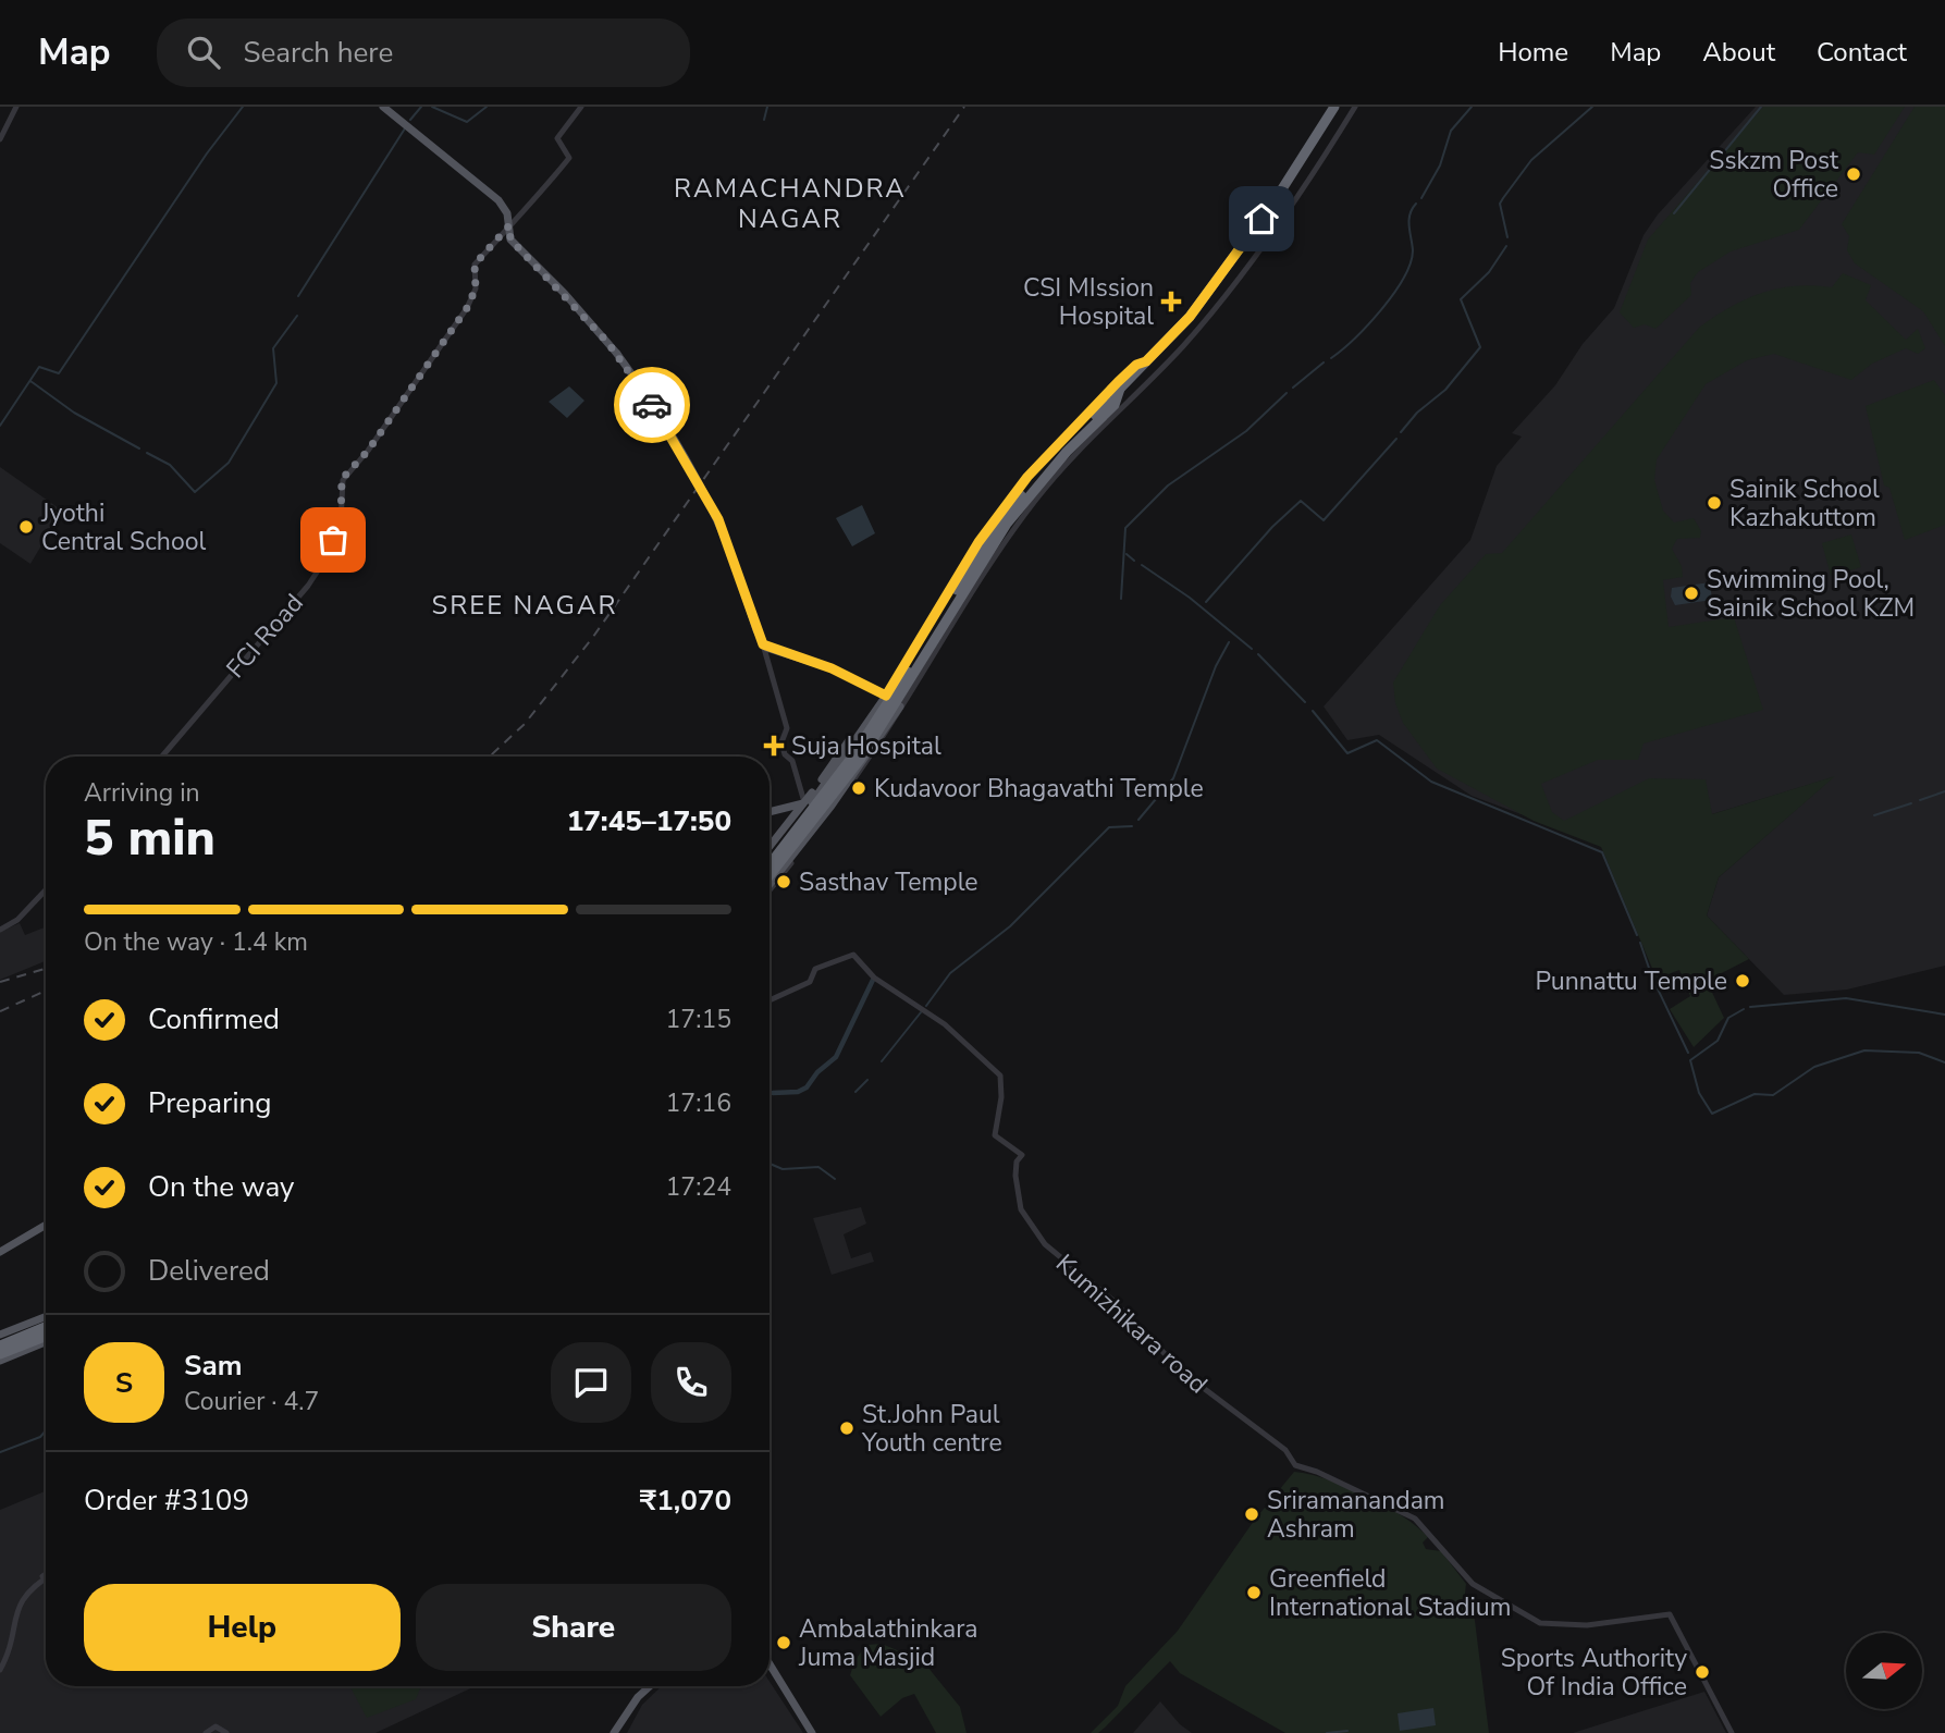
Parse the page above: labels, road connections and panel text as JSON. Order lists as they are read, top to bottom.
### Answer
{
  "streets": {
    "street": ["FCI Road", "Kumizhikara road"]
  },
  "districts": ["RAMACHANDRA NAGAR", "SREE NAGAR"],
  "places": {
    "other": [
      "Sskzm Post Office",
      "Sainik School Kazhakuttom",
      "Jyothi Central School",
      "Swimming Pool, Sainik School KZM",
      "Kudavoor Bhagavathi Temple",
      "Sasthav Temple",
      "Punnattu Temple",
      "St.John Paul Youth centre",
      "Sriramanandam Ashram",
      "Greenfield International Stadium",
      "Ambalathinkara Juma Masjid",
      "Sports Authority Of India Office"
    ],
    "health": ["CSI MIssion Hospital", "Suja Hospital"]
  },
  "north": "right",
  "page": {
    "header": "Map",
    "search": "Search here",
    "nav": [
      "Home",
      "Map",
      "About",
      "Contact"
    ],
    "heading": ["5 min", "Arriving in", "17:45–17:50"],
    "panel": [
      "Sam",
      "Courier · 4.7",
      "Order #3109",
      "₹1,070"
    ],
    "bar": "On the way · 1.4 km",
    "list": [
      ["Confirmed", "17:15"],
      ["Preparing", "17:16"],
      ["On the way", "17:24"],
      "Delivered"
    ],
    "round": "S",
    "buttons": ["Help", "Share"]
  }
}
